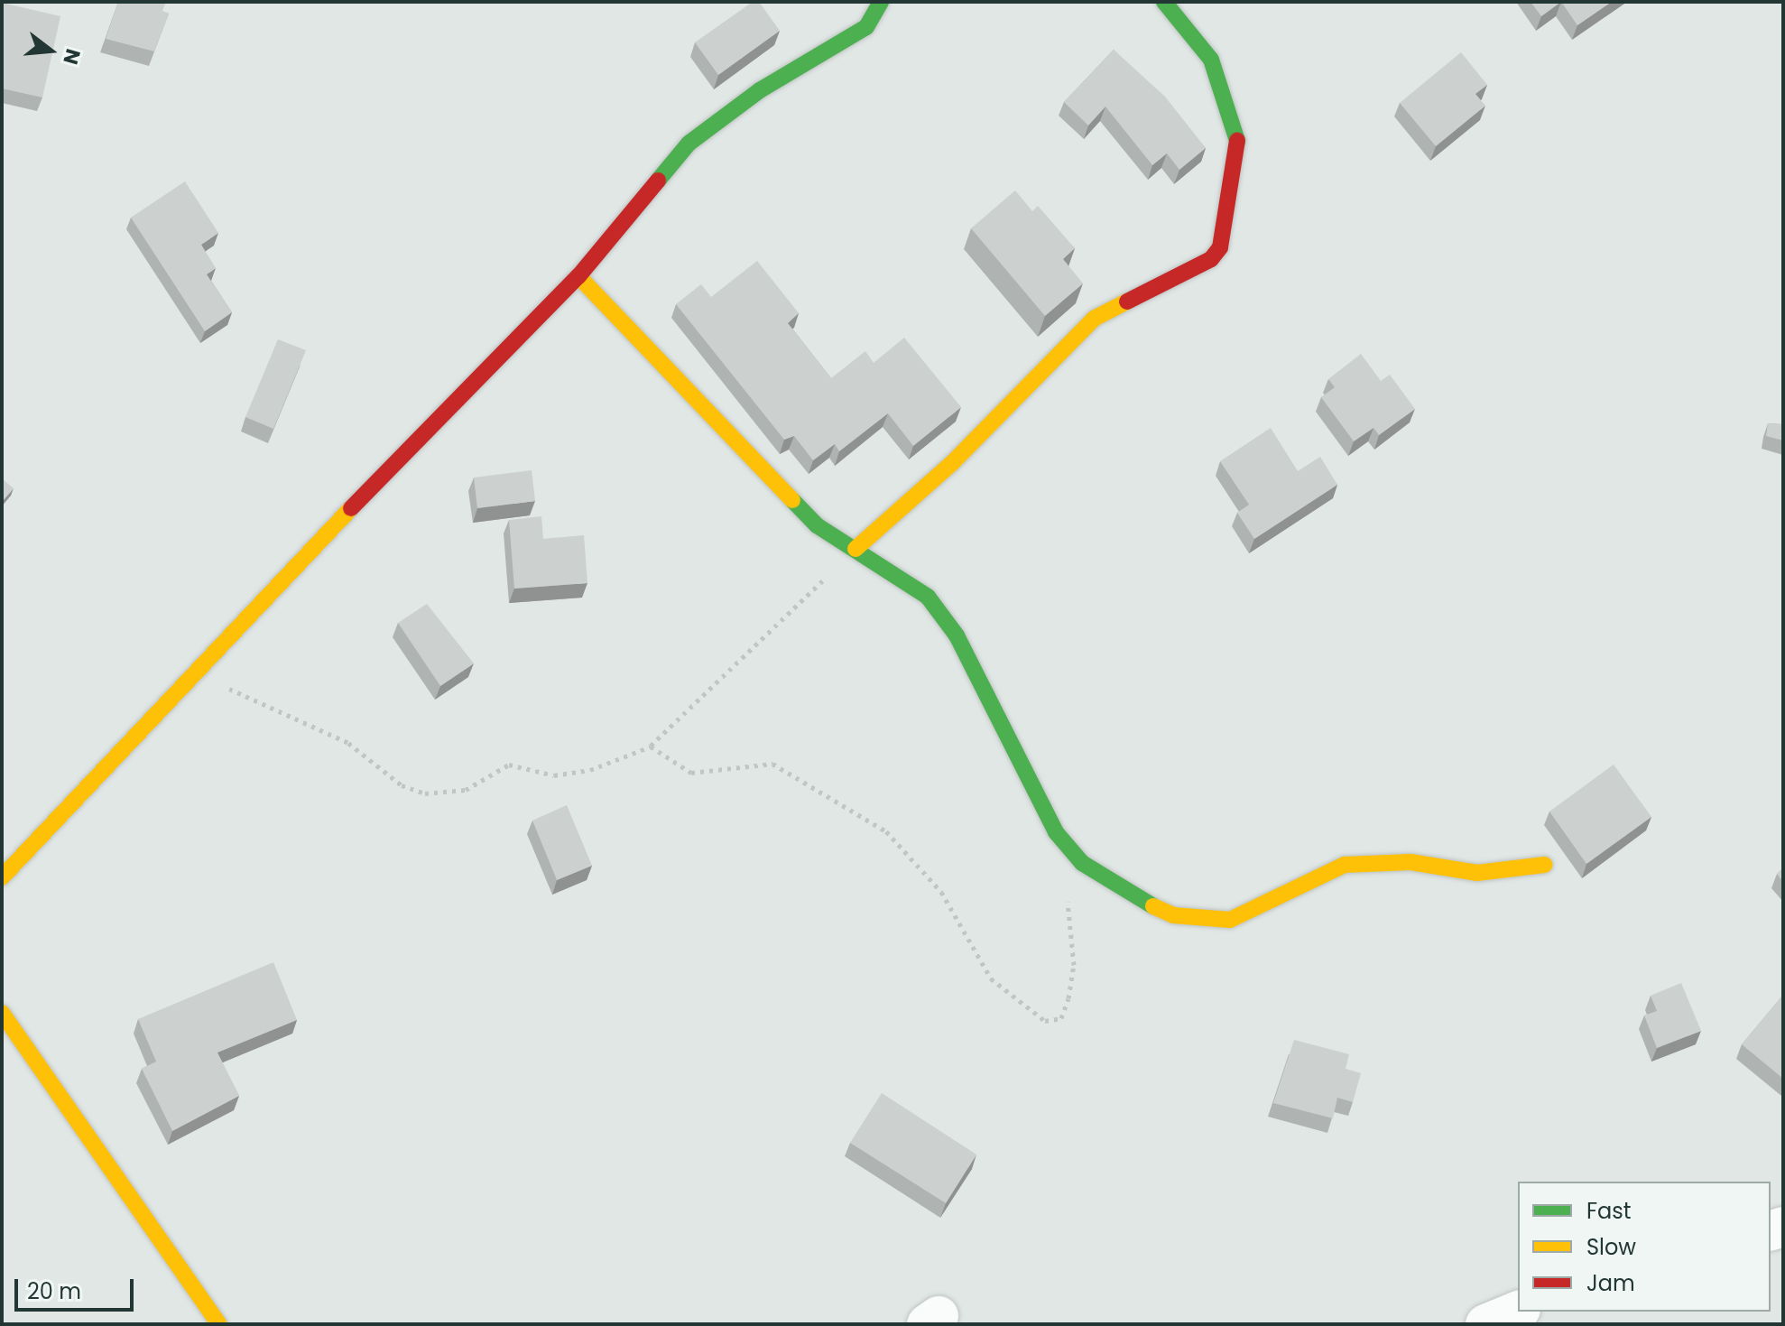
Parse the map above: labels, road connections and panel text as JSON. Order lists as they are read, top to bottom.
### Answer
{
  "legend": ["Fast", "Slow", "Jam"],
  "scale_bar": "20 m",
  "north": "right"
}
